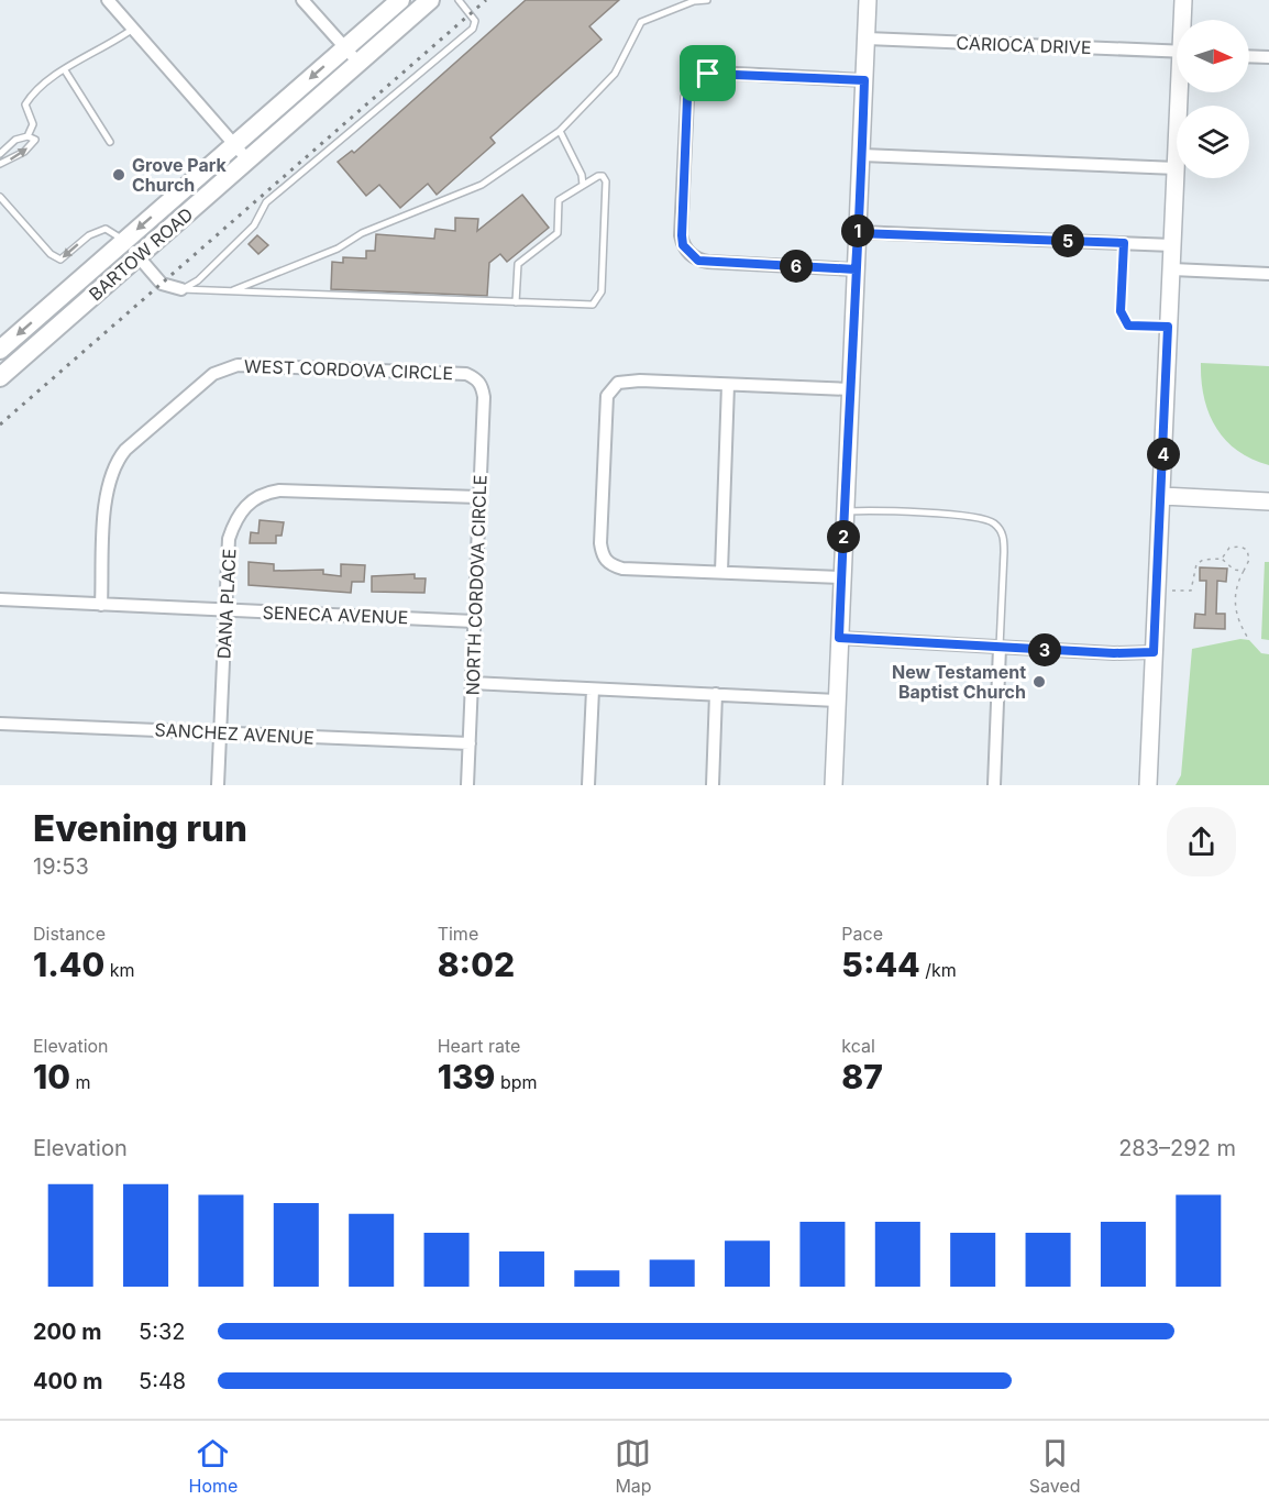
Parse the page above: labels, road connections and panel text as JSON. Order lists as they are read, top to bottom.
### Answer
{
  "streets": {
    "main road": ["BARTOW ROAD"],
    "street": [
      "CARIOCA DRIVE",
      "WEST CORDOVA CIRCLE",
      "NORTH CORDOVA CIRCLE",
      "DANA PLACE",
      "SENECA AVENUE",
      "SANCHEZ AVENUE"
    ]
  },
  "crossings": [
    ["WEST CORDOVA CIRCLE", "NORTH CORDOVA CIRCLE"],
    ["WEST CORDOVA CIRCLE", "SENECA AVENUE"],
    ["NORTH CORDOVA CIRCLE", "DANA PLACE"],
    ["NORTH CORDOVA CIRCLE", "SENECA AVENUE"],
    ["NORTH CORDOVA CIRCLE", "SANCHEZ AVENUE"],
    ["DANA PLACE", "SENECA AVENUE"],
    ["DANA PLACE", "SANCHEZ AVENUE"]
  ],
  "places": ["Grove Park Church", "New Testament Baptist Church"],
  "north": "right",
  "page": {
    "pins": [
      "1",
      "5",
      "6",
      "4",
      "2",
      "3"
    ],
    "heading": ["Evening run", "19:53"],
    "stats": [
      ["Distance", "1.40 km"],
      ["Time", "8:02"],
      ["Pace", "5:44 /km"],
      ["Elevation", "10 m"],
      ["Heart rate", "139 bpm"],
      ["kcal", "87"]
    ],
    "chart": ["Elevation", "283–292 m"],
    "list": [
      {
        "name": "200 m",
        "note": "5:32"
      },
      {
        "name": "400 m",
        "note": "5:48"
      }
    ],
    "tabs": ["Home", "Map", "Saved"]
  }
}
